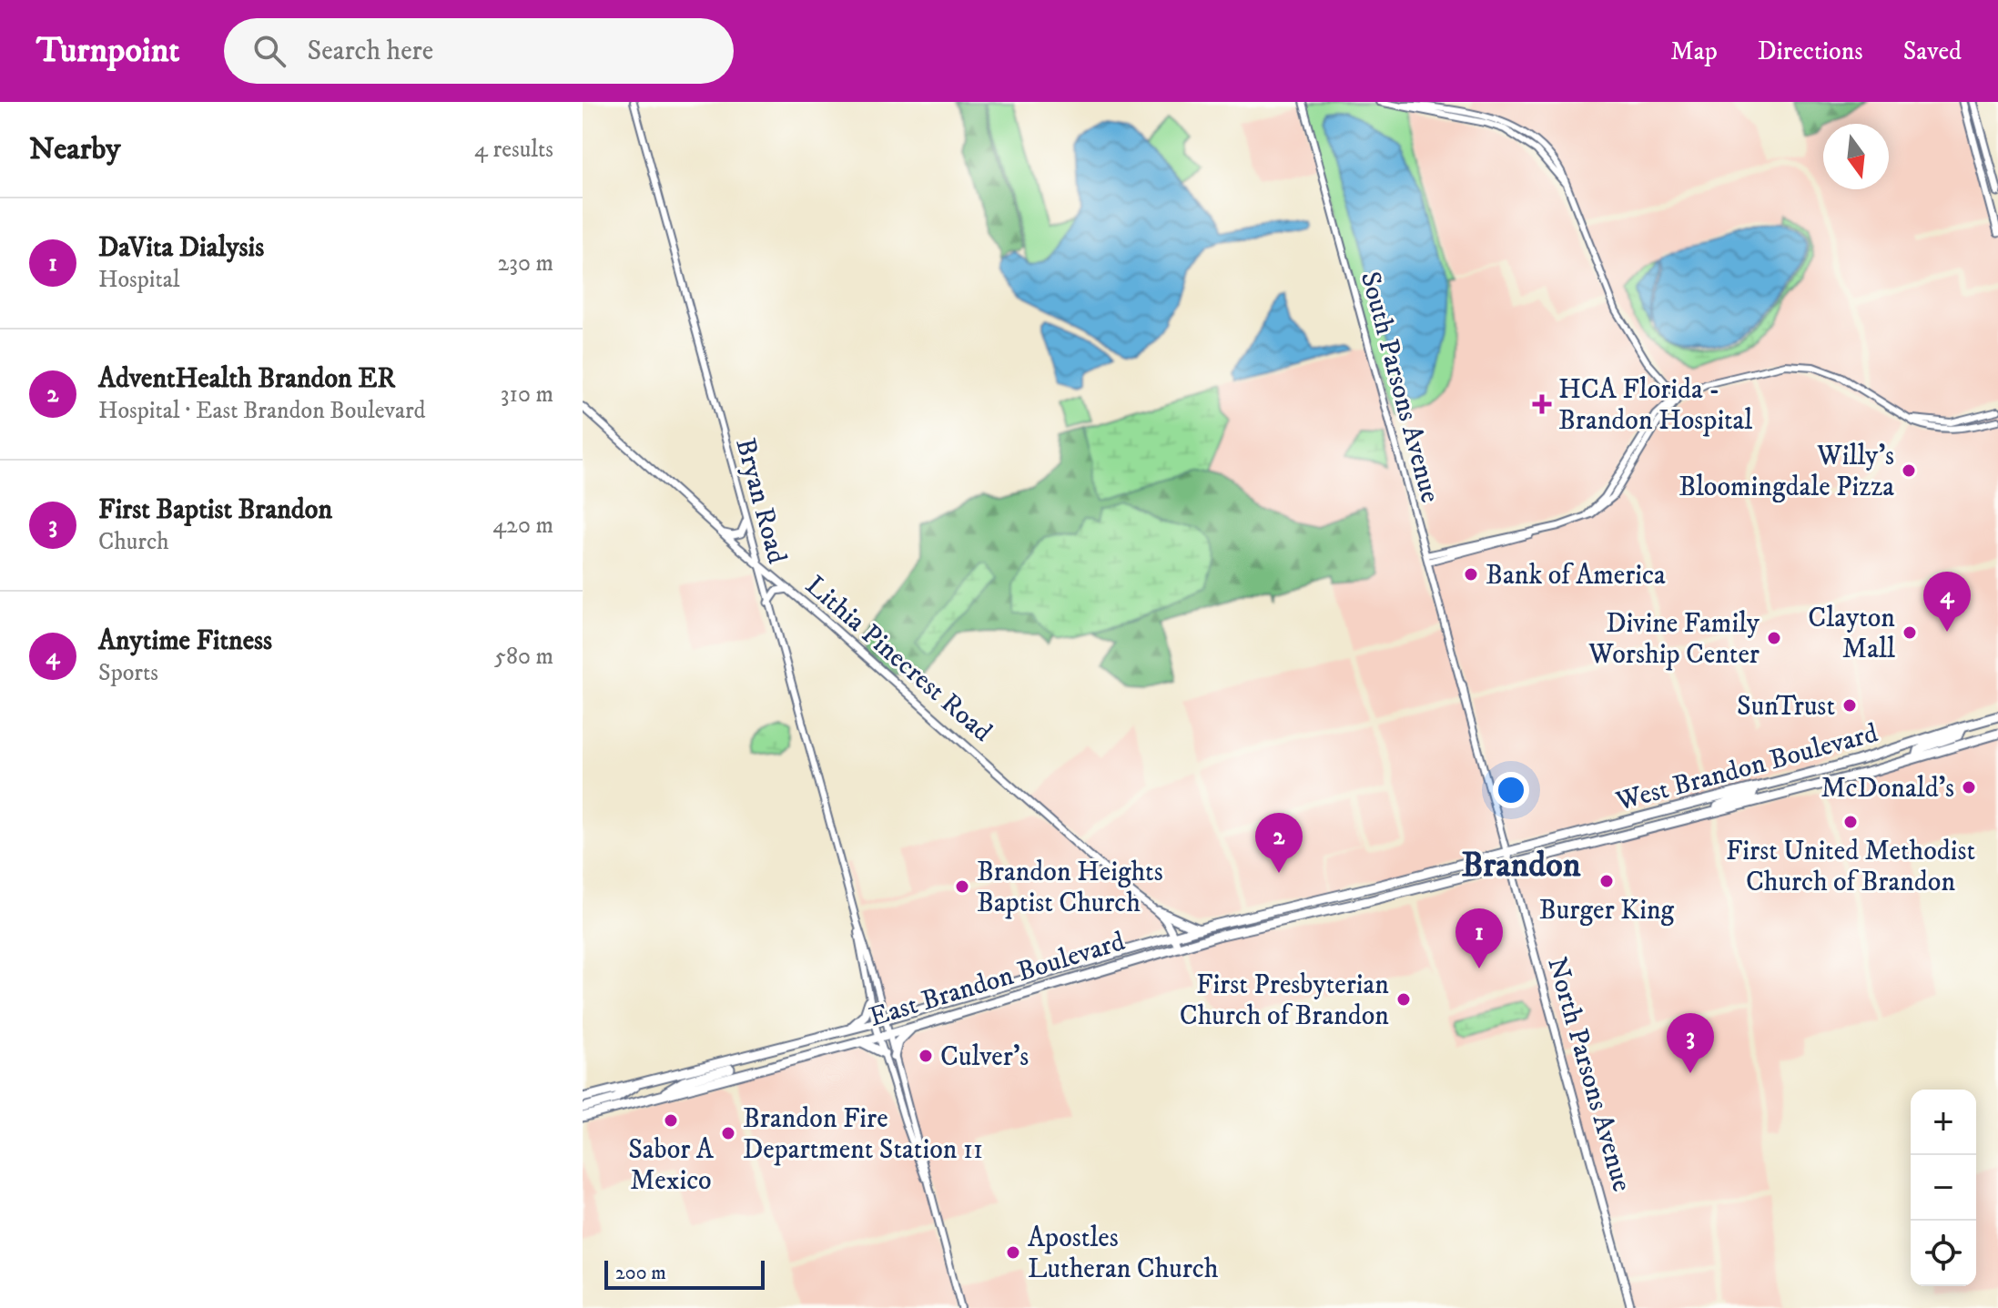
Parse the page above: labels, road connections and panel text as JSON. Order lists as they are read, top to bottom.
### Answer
{
  "streets": {
    "highway": ["West Brandon Boulevard", "East Brandon Boulevard"],
    "main road": ["Lithia Pinecrest Road", "North Parsons Avenue"],
    "street": ["South Parsons Avenue", "Bryan Road"]
  },
  "crossings": [
    ["South Parsons Avenue", "West Brandon Boulevard"],
    ["South Parsons Avenue", "East Brandon Boulevard"],
    ["South Parsons Avenue", "North Parsons Avenue"],
    ["Bryan Road", "Lithia Pinecrest Road"],
    ["Bryan Road", "East Brandon Boulevard"],
    ["Lithia Pinecrest Road", "East Brandon Boulevard"],
    ["West Brandon Boulevard", "East Brandon Boulevard"],
    ["West Brandon Boulevard", "North Parsons Avenue"],
    ["East Brandon Boulevard", "North Parsons Avenue"]
  ],
  "districts": ["Brandon"],
  "places": {
    "health": ["HCA Florida - Brandon Hospital"],
    "other": [
      "Willy's Bloomingdale Pizza",
      "Bank of America",
      "Clayton Mall",
      "Divine Family Worship Center",
      "SunTrust",
      "McDonald's",
      "First United Methodist Church of Brandon",
      "Burger King",
      "Brandon Heights Baptist Church",
      "First Presbyterian Church of Brandon",
      "Culver's",
      "Sabor A Mexico",
      "Brandon Fire Department Station 11",
      "Apostles Lutheran Church"
    ]
  },
  "scale_bar": "200 m",
  "north": "bottom",
  "page": {
    "header": "Turnpoint",
    "search": "Search here",
    "nav": ["Map", "Directions", "Saved"],
    "heading": ["Nearby", "4 results"],
    "list": [
      {
        "mark": "1",
        "name": "DaVita Dialysis",
        "note": "Hospital",
        "value": "230 m"
      },
      {
        "mark": "2",
        "name": "AdventHealth Brandon ER",
        "note": "Hospital · East Brandon Boulevard",
        "value": "310 m"
      },
      {
        "mark": "3",
        "name": "First Baptist Brandon",
        "note": "Church",
        "value": "420 m"
      },
      {
        "mark": "4",
        "name": "Anytime Fitness",
        "note": "Sports",
        "value": "580 m"
      }
    ],
    "pins": [
      "4",
      "2",
      "1",
      "3"
    ],
    "map_buttons": ["+", "−"],
    "scale": "200 m"
  }
}
